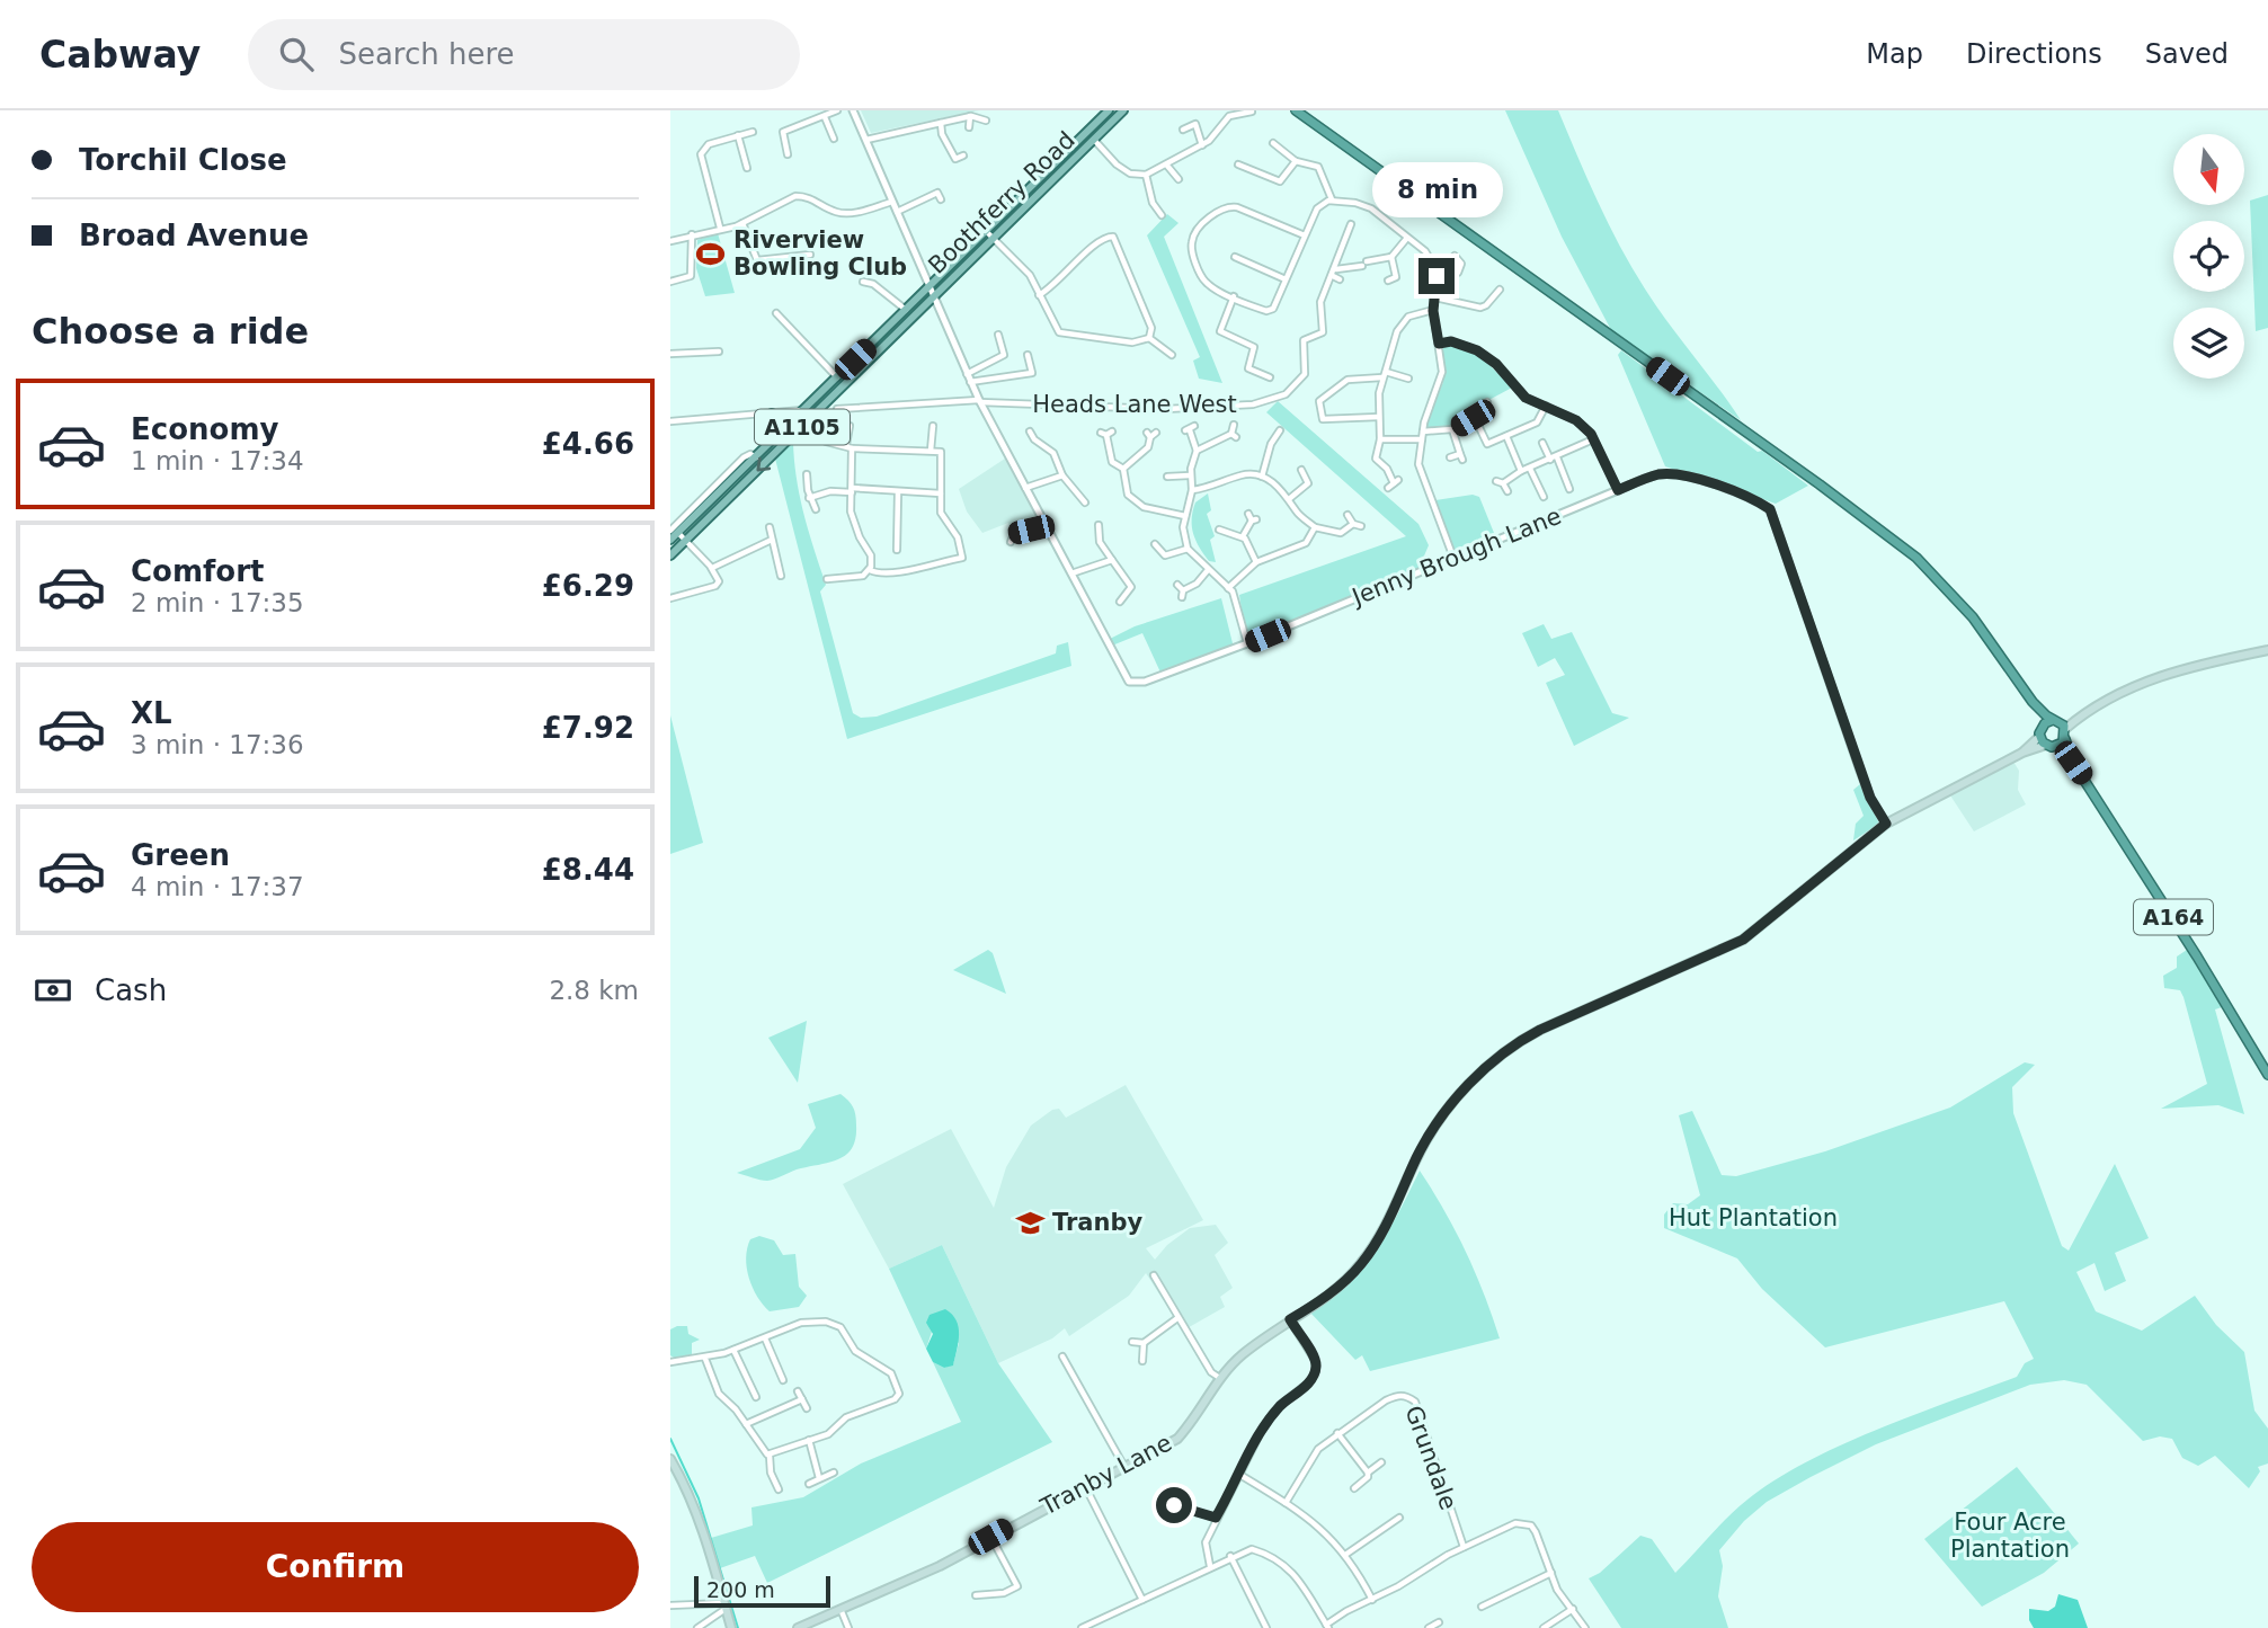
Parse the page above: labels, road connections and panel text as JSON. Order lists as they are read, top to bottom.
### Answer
{
  "streets": {
    "highway": ["A164"],
    "main road": ["Boothferry Road", "A1105", "Tranby Lane"],
    "street": ["Heads Lane West", "Jenny Brough Lane", "Grundale"]
  },
  "crossings": [
    ["Boothferry Road", "Jenny Brough Lane"],
    ["Heads Lane West", "Jenny Brough Lane"],
    ["Jenny Brough Lane", "Tranby Lane"],
    ["A164", "Tranby Lane"]
  ],
  "parks": ["Hut Plantation", "Four Acre Plantation"],
  "places": {
    "sports": ["Riverview Bowling Club"],
    "school or university": ["Tranby"]
  },
  "scale_bar": "200 m",
  "north": "bottom",
  "page": {
    "header": "Cabway",
    "search": "Search here",
    "nav": ["Map", "Directions", "Saved"],
    "banner": ["Torchil Close", "Broad Avenue"],
    "bubble": "8 min",
    "heading": "Choose a ride",
    "list": [
      {
        "name": "Economy",
        "note": "1 min · 17:34",
        "value": "£4.66"
      },
      {
        "name": "Comfort",
        "note": "2 min · 17:35",
        "value": "£6.29"
      },
      {
        "name": "XL",
        "note": "3 min · 17:36",
        "value": "£7.92"
      },
      {
        "name": "Green",
        "note": "4 min · 17:37",
        "value": "£8.44"
      }
    ],
    "pay": ["Cash", "2.8 km"],
    "buttons": "Confirm",
    "scale": "200 m"
  }
}
